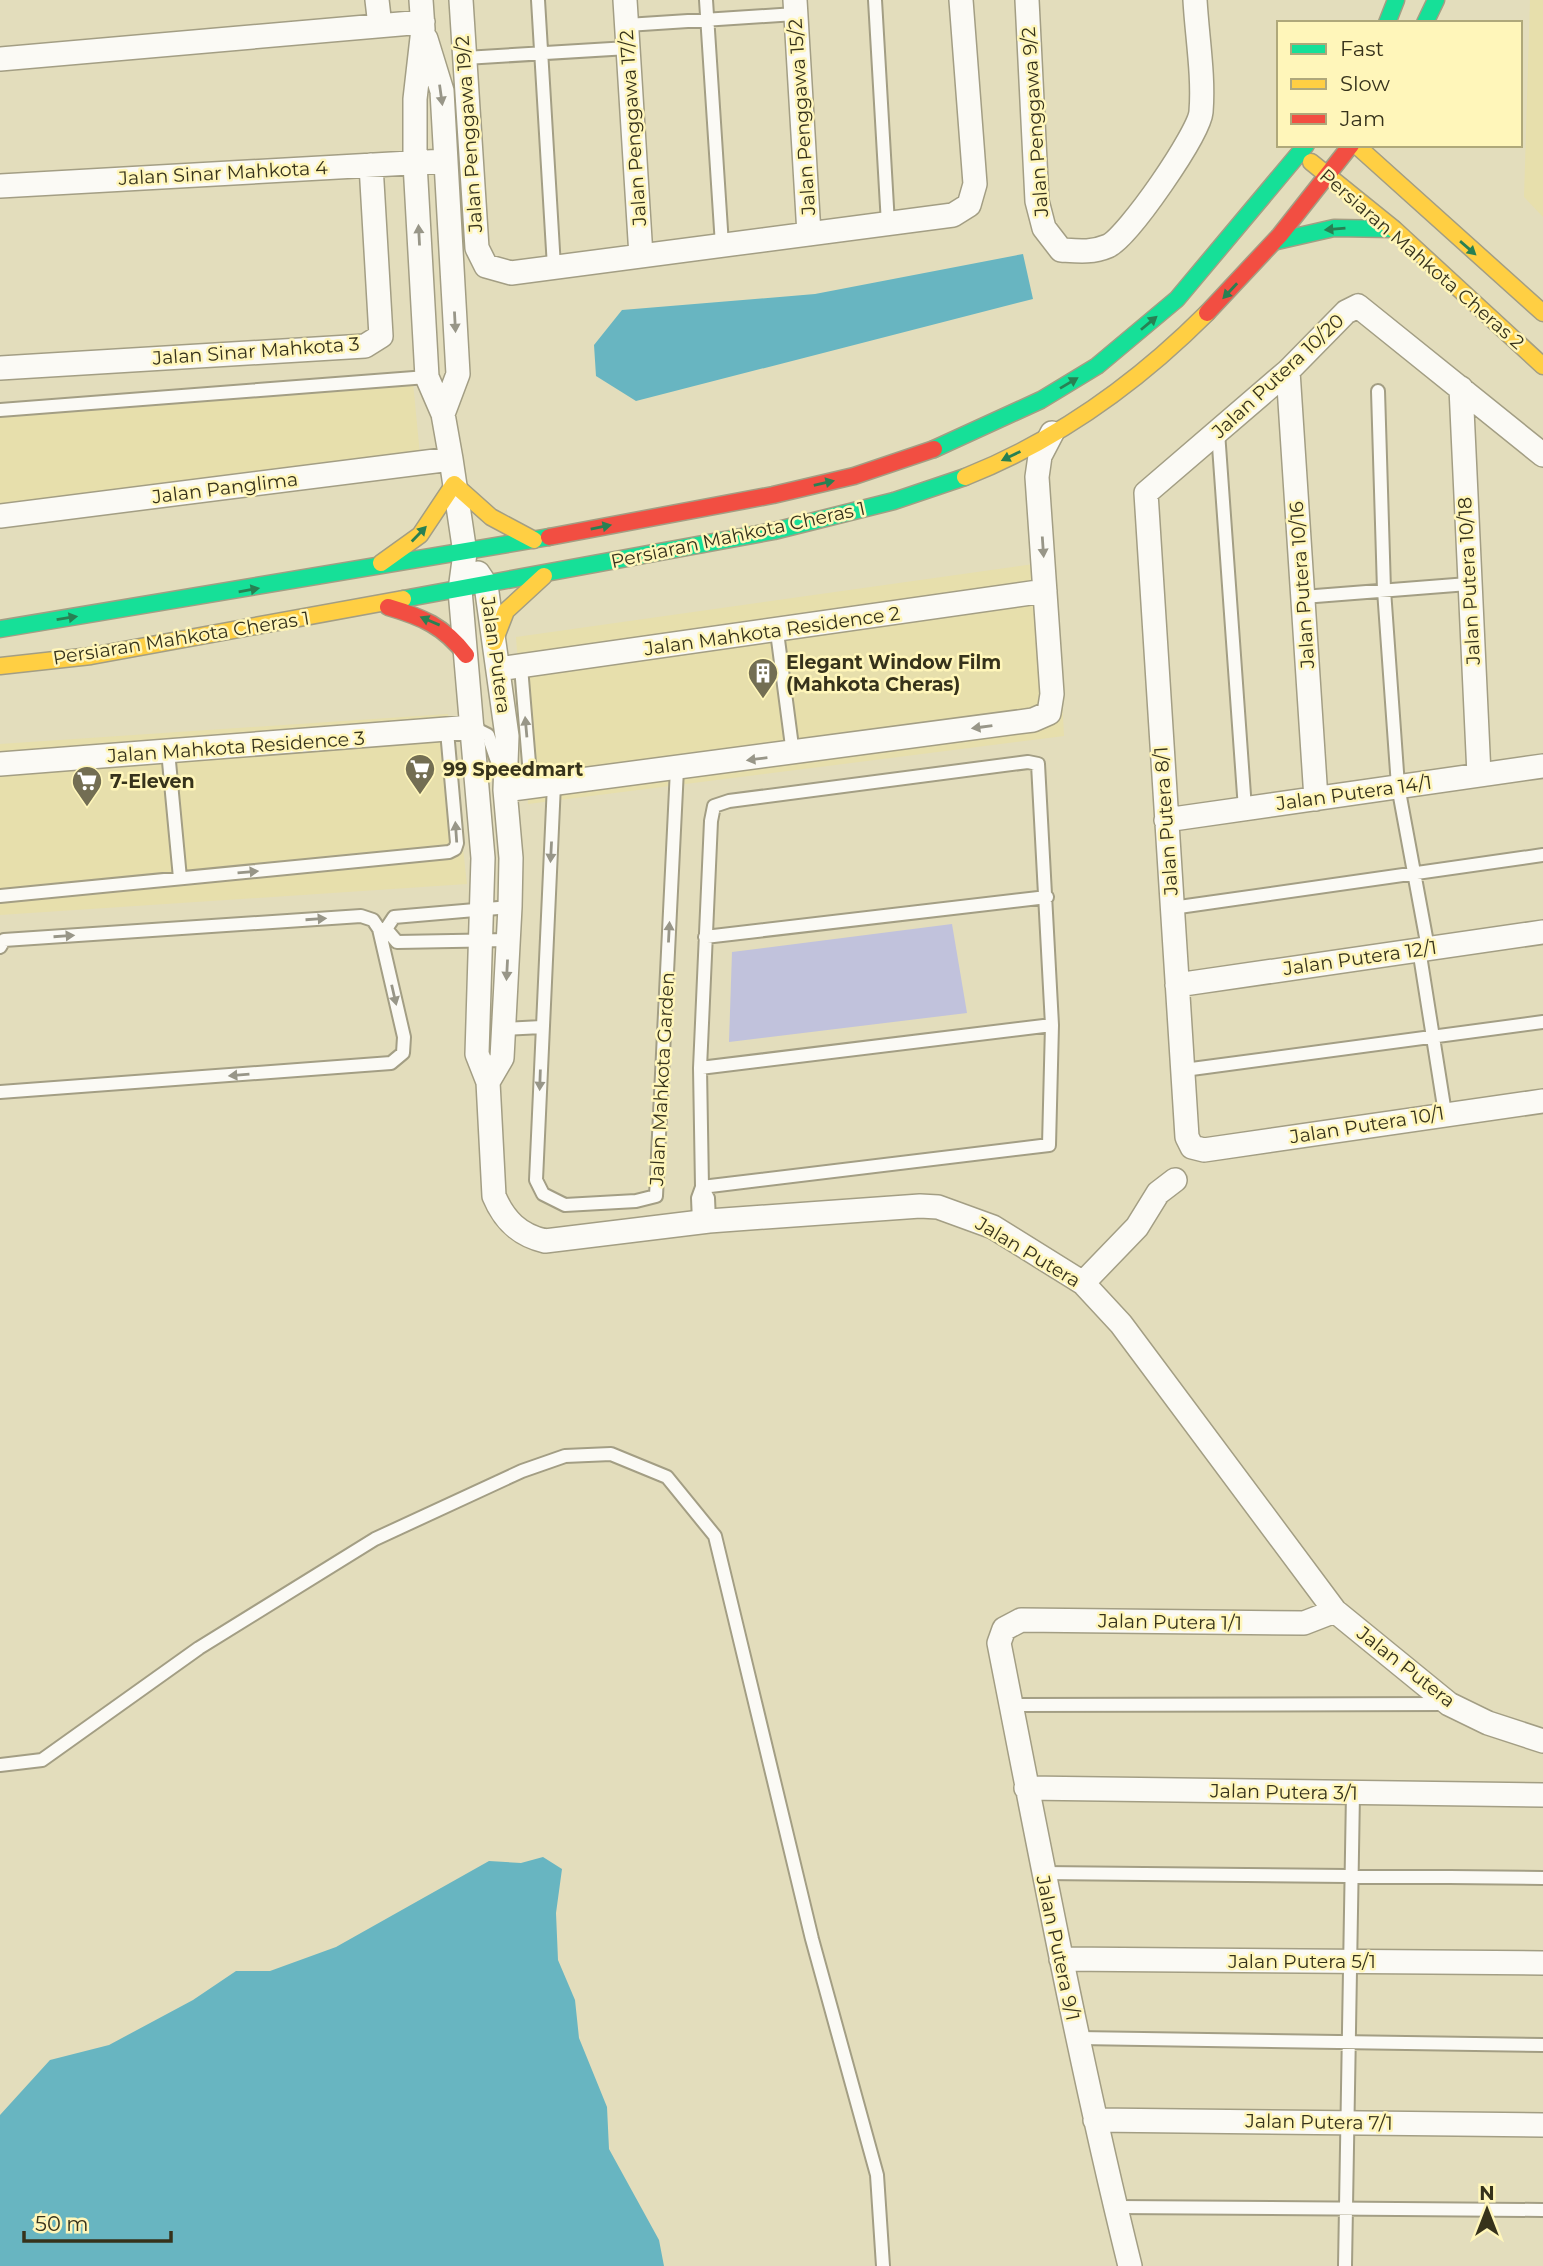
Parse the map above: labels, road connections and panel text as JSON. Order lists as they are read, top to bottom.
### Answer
{
  "streets": {
    "main road": ["Persiaran Mahkota Cheras 2", "Persiaran Mahkota Cheras 1"],
    "street": [
      "Jalan Penggawa 15/2",
      "Jalan Penggawa 9/2",
      "Jalan Penggawa 17/2",
      "Jalan Penggawa 19/2",
      "Jalan Sinar Mahkota 4",
      "Jalan Sinar Mahkota 3",
      "Jalan Putera 10/20",
      "Jalan Panglima",
      "Jalan Putera 10/18",
      "Jalan Putera 10/16",
      "Jalan Mahkota Residence 2",
      "Jalan Putera",
      "Jalan Mahkota Residence 3",
      "Jalan Putera 14/1",
      "Jalan Putera 8/1",
      "Jalan Putera 12/1",
      "Jalan Putera 10/1",
      "Jalan Putera 1/1",
      "Jalan Putera 3/1",
      "Jalan Putera 9/1",
      "Jalan Putera 5/1",
      "Jalan Putera 7/1"
    ],
    "lane": ["Jalan Mahkota Garden"]
  },
  "crossings": [
    ["Jalan Sinar Mahkota 4", "Jalan Sinar Mahkota 3"],
    ["Persiaran Mahkota Cheras 2", "Persiaran Mahkota Cheras 1"],
    ["Jalan Putera 10/20", "Jalan Putera 10/18"],
    ["Jalan Putera 10/20", "Jalan Putera 10/16"],
    ["Jalan Putera 10/20", "Jalan Putera 8/1"],
    ["Persiaran Mahkota Cheras 1", "Jalan Putera"],
    ["Jalan Putera 10/18", "Jalan Putera 14/1"],
    ["Jalan Putera 10/16", "Jalan Putera 14/1"],
    ["Jalan Mahkota Residence 2", "Jalan Putera"],
    ["Jalan Putera", "Jalan Mahkota Residence 3"],
    ["Jalan Putera", "Jalan Putera 1/1"],
    ["Jalan Putera 14/1", "Jalan Putera 8/1"],
    ["Jalan Putera 8/1", "Jalan Putera 12/1"],
    ["Jalan Putera 8/1", "Jalan Putera 10/1"],
    ["Jalan Putera 1/1", "Jalan Putera 9/1"],
    ["Jalan Putera 3/1", "Jalan Putera 9/1"],
    ["Jalan Putera 9/1", "Jalan Putera 5/1"],
    ["Jalan Putera 9/1", "Jalan Putera 7/1"]
  ],
  "places": {
    "building": ["Elegant Window Film (Mahkota Cheras)"],
    "supermarket": ["99 Speedmart", "7-Eleven"]
  },
  "legend": ["Fast", "Slow", "Jam"],
  "scale_bar": "50 m",
  "north": "top"
}
